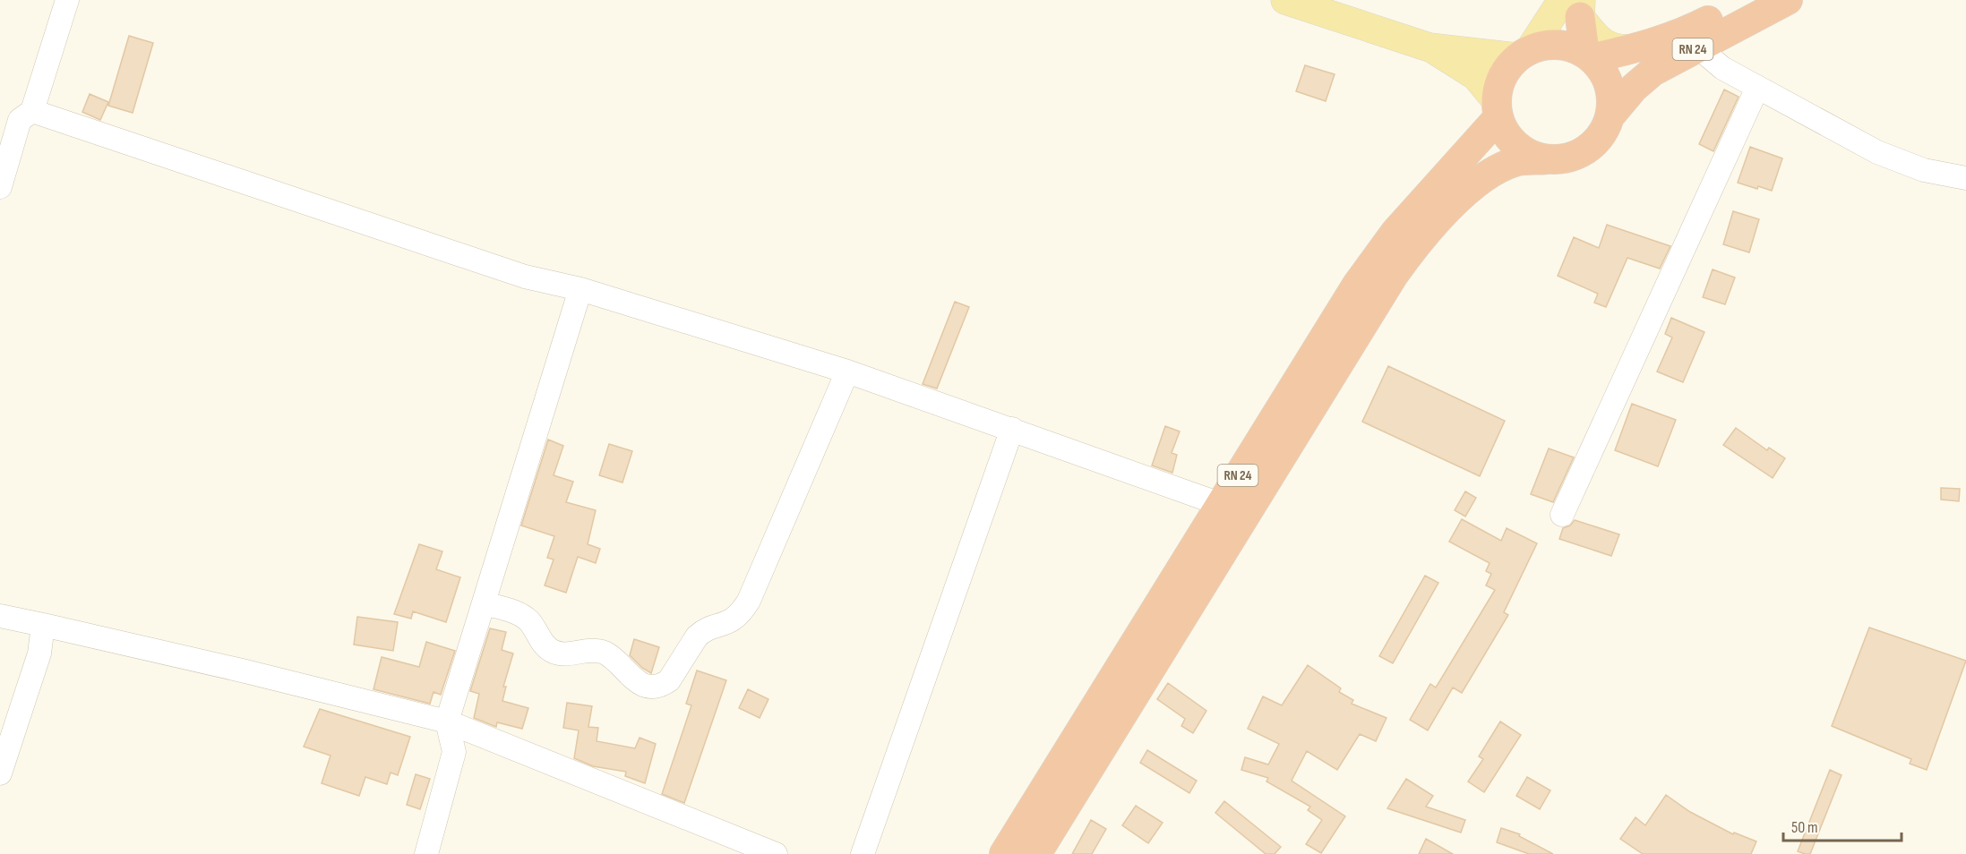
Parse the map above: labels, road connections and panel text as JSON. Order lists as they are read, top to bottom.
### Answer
{
  "streets": {
    "highway": ["RN 24"]
  },
  "scale_bar": "50 m"
}
